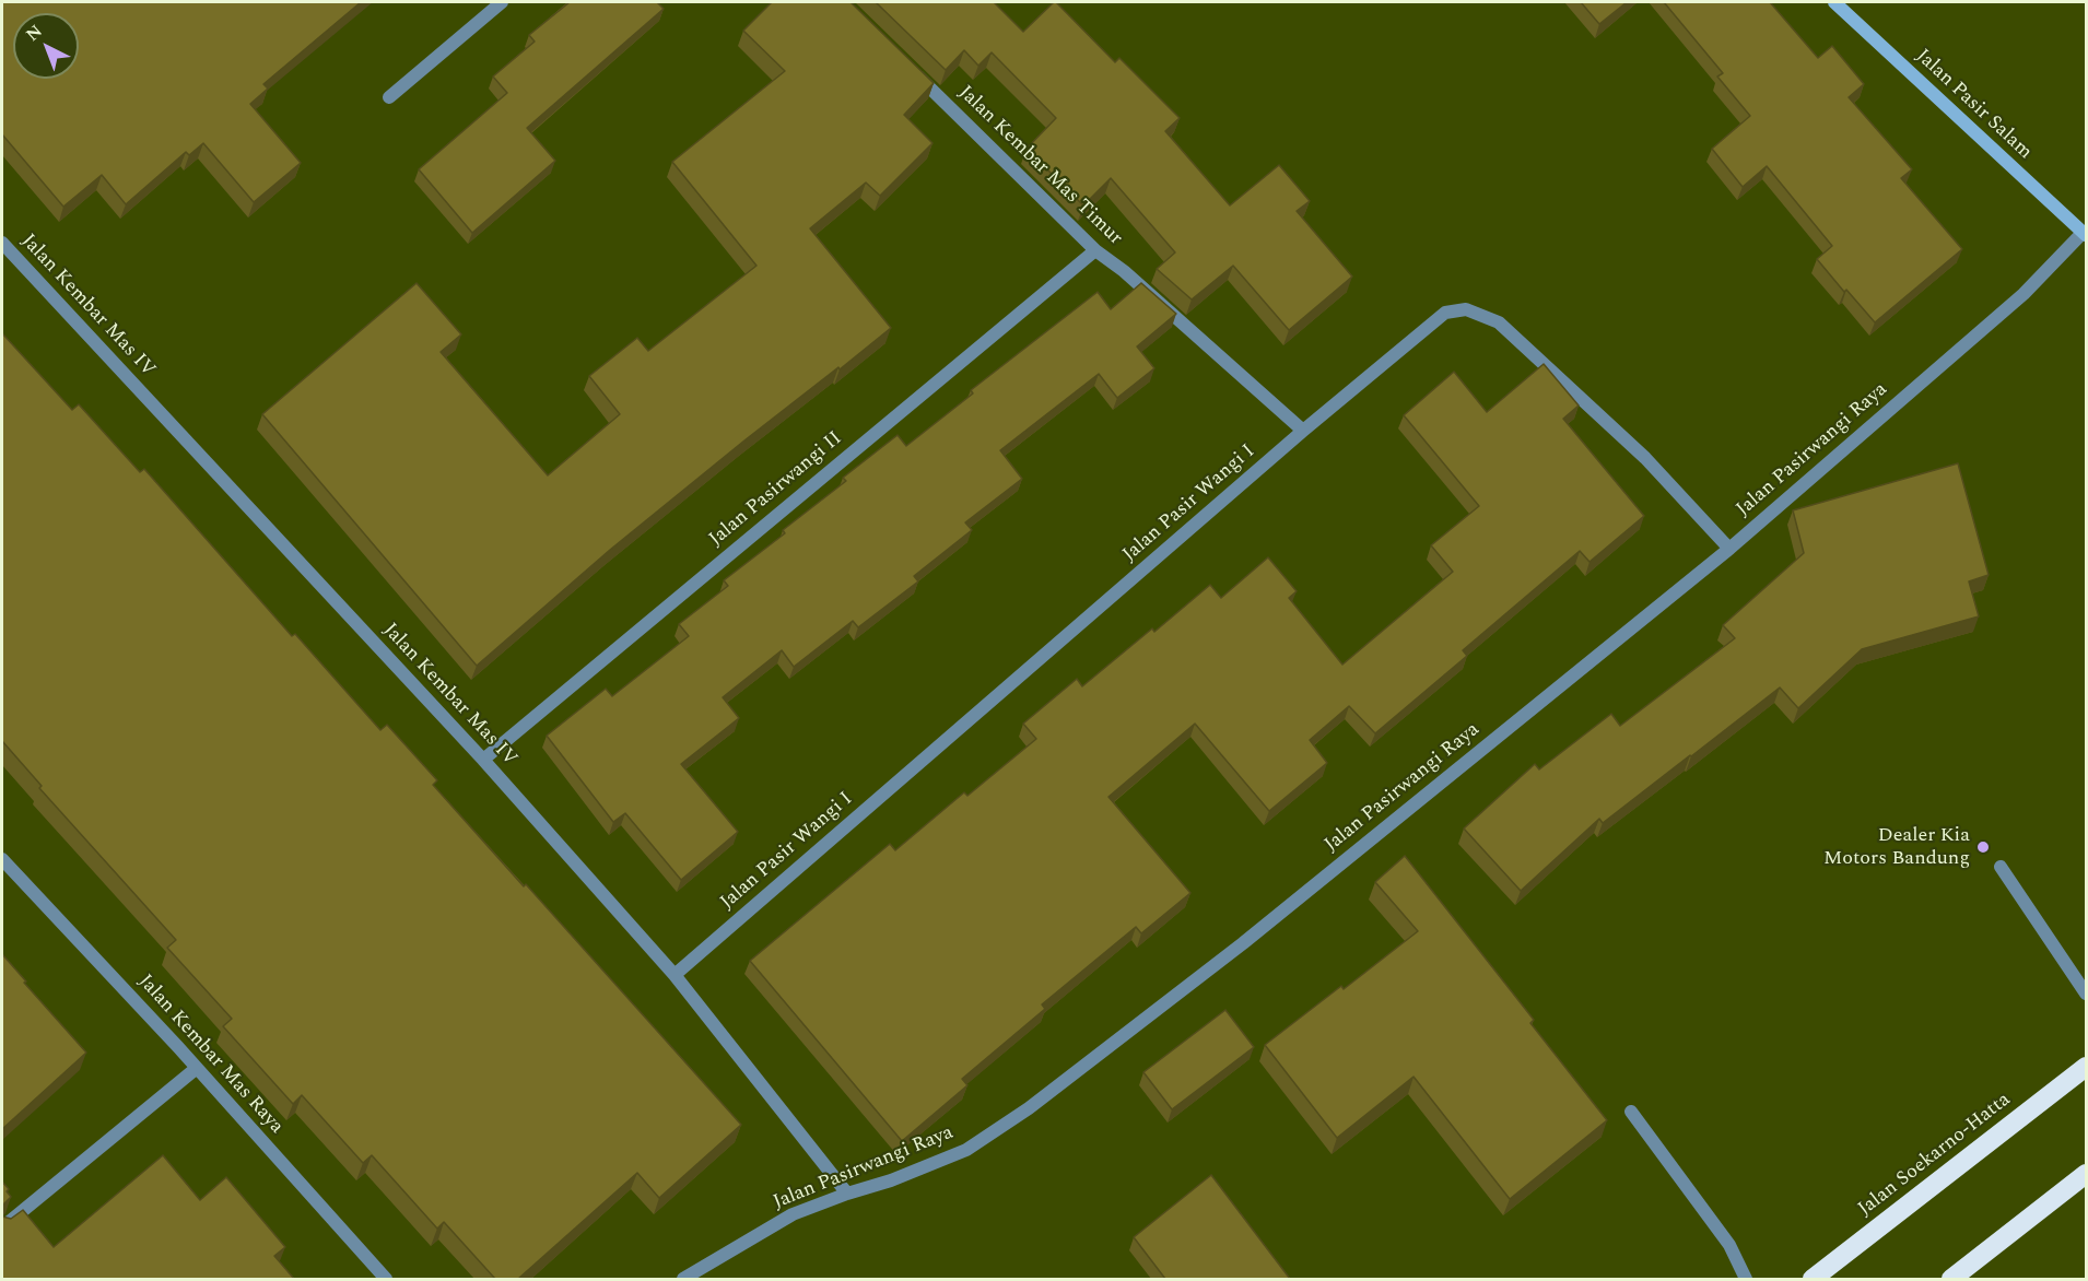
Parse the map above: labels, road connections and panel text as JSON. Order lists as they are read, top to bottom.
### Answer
{
  "streets": {
    "highway": ["Jalan Soekarno-Hatta"],
    "street": [
      "Jalan Pasir Salam",
      "Jalan Kembar Mas Timur",
      "Jalan Kembar Mas IV",
      "Jalan Pasirwangi Raya",
      "Jalan Pasirwangi II",
      "Jalan Pasir Wangi I",
      "Jalan Kembar Mas Raya"
    ]
  },
  "crossings": [
    ["Jalan Pasir Salam", "Jalan Pasirwangi Raya"],
    ["Jalan Kembar Mas Timur", "Jalan Pasirwangi II"],
    ["Jalan Kembar Mas Timur", "Jalan Pasir Wangi I"],
    ["Jalan Kembar Mas IV", "Jalan Pasirwangi Raya"],
    ["Jalan Kembar Mas IV", "Jalan Pasirwangi II"],
    ["Jalan Kembar Mas IV", "Jalan Pasir Wangi I"],
    ["Jalan Pasirwangi Raya", "Jalan Pasir Wangi I"]
  ],
  "places": ["Dealer Kia Motors Bandung"],
  "north": "top left"
}
